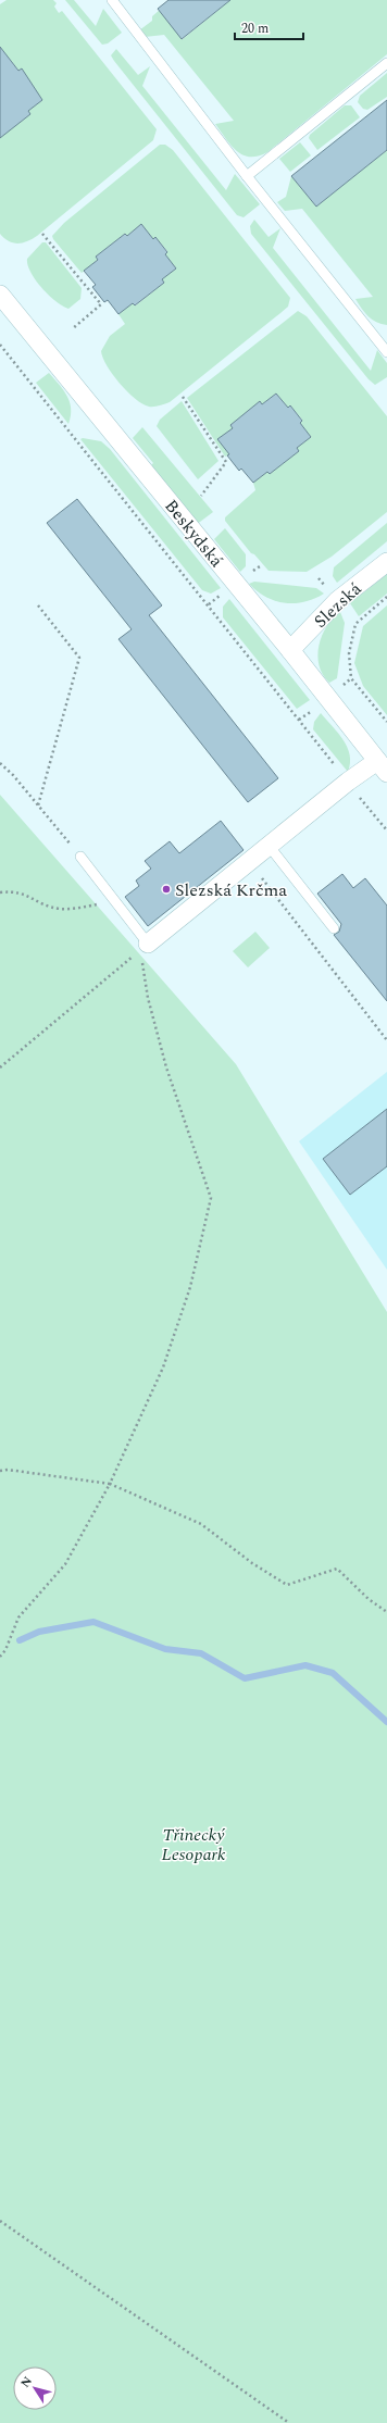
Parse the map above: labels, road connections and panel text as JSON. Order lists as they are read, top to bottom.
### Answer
{
  "streets": {
    "street": ["Beskydská", "Slezská"]
  },
  "crossings": [
    ["Beskydská", "Slezská"]
  ],
  "parks": ["Třinecký Lesopark"],
  "places": ["Slezská Krčma"],
  "scale_bar": "20 m",
  "north": "top left"
}
